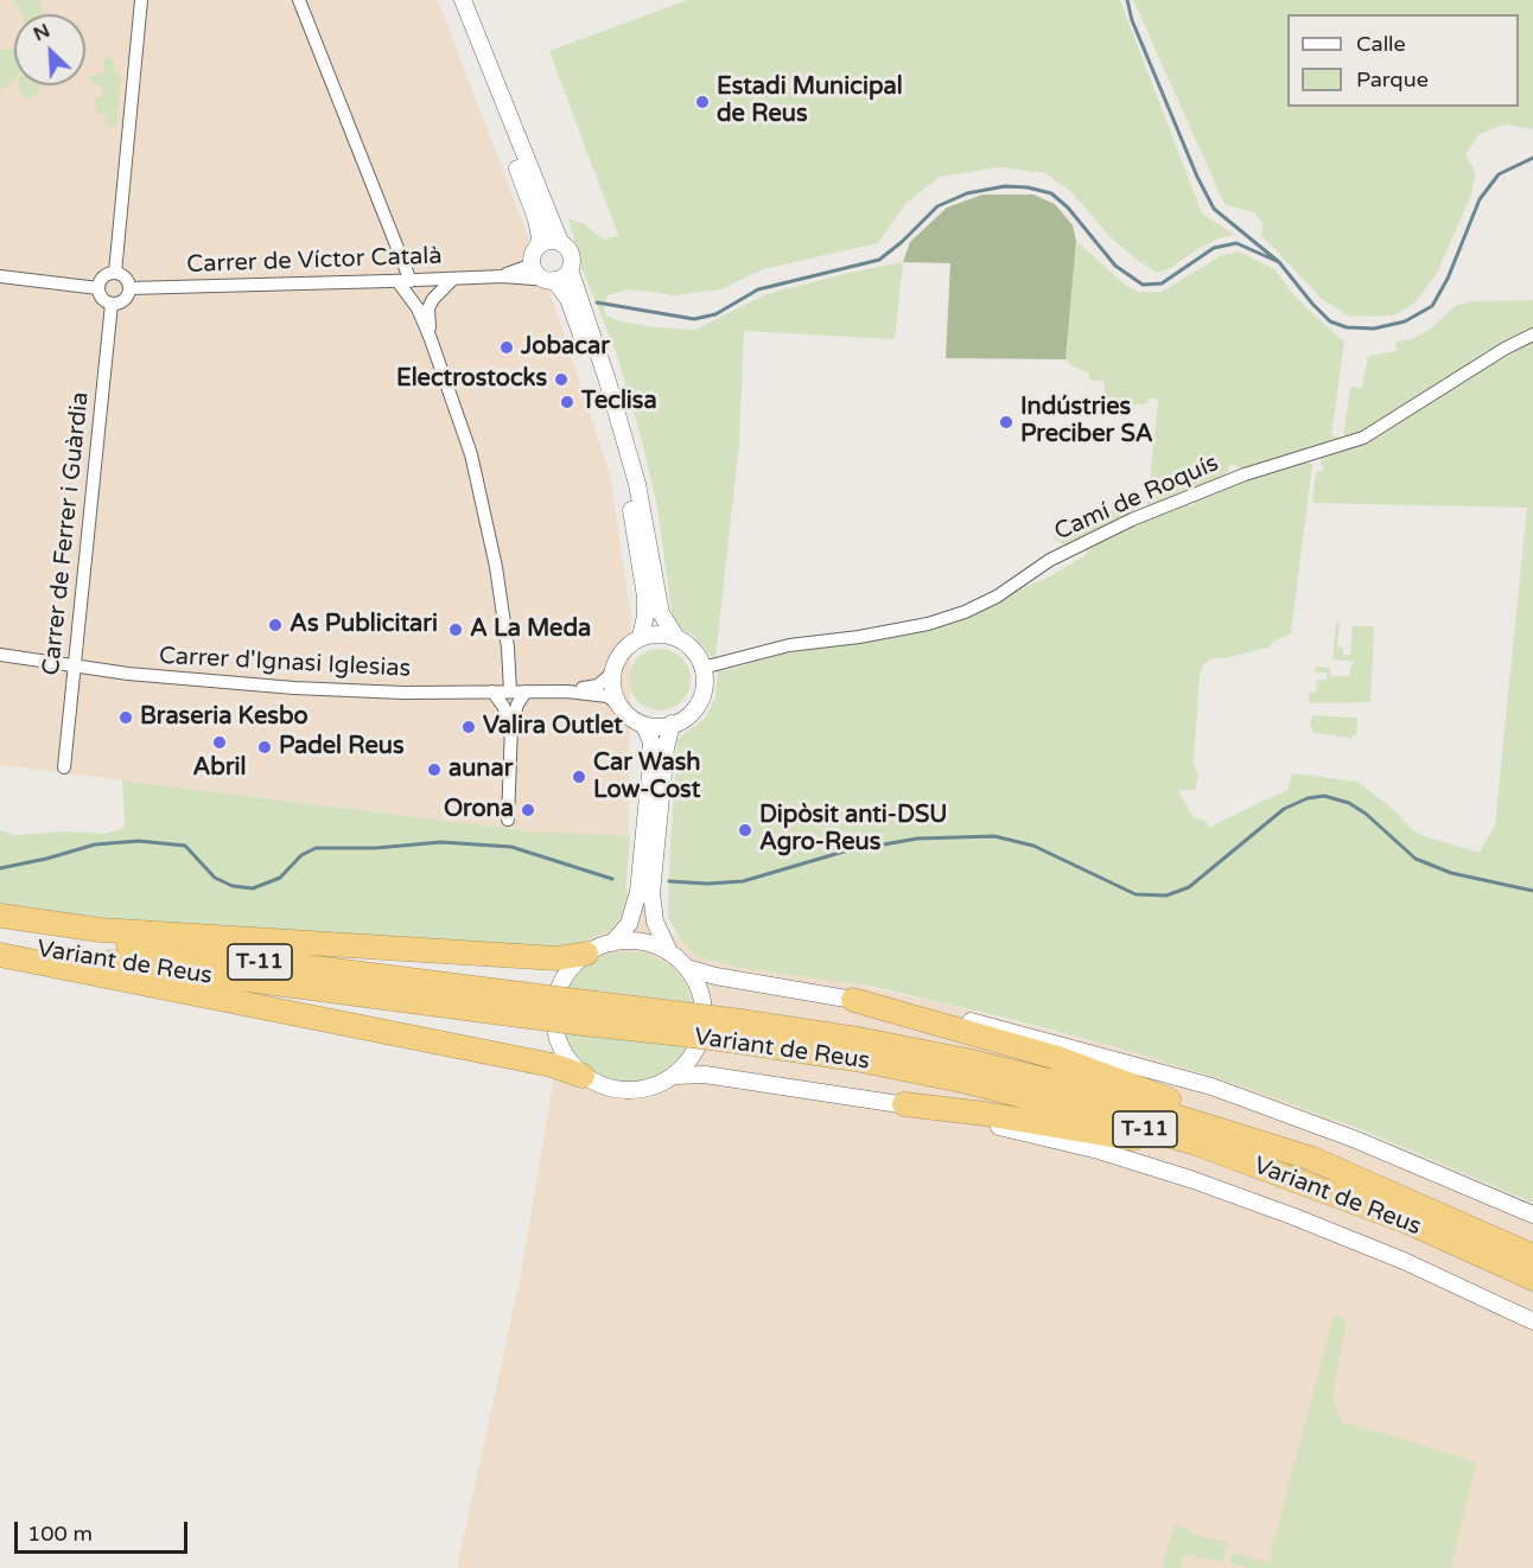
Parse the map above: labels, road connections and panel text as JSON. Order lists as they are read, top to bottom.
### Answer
{
  "streets": {
    "highway": ["T-11", "Variant de Reus"],
    "street": [
      "Carrer de Víctor Català",
      "Camí de Roquís",
      "Carrer de Ferrer i Guàrdia",
      "Carrer d'Ignasi Iglesias"
    ]
  },
  "crossings": [
    ["Carrer de Víctor Català", "Carrer de Ferrer i Guàrdia"],
    ["Camí de Roquís", "Carrer d'Ignasi Iglesias"],
    ["Carrer de Ferrer i Guàrdia", "Carrer d'Ignasi Iglesias"]
  ],
  "places": [
    "Estadi Municipal de Reus",
    "Jobacar",
    "Electrostocks",
    "Teclisa",
    "Indústries Preciber SA",
    "As Publicitari",
    "A La Meda",
    "Braseria Kesbo",
    "Valira Outlet",
    "Abril",
    "Padel Reus",
    "aunar",
    "Car Wash Low-Cost",
    "Orona",
    "Dipòsit anti-DSU Agro-Reus"
  ],
  "legend": ["Calle", "Parque"],
  "scale_bar": "100 m",
  "north": "top left"
}
